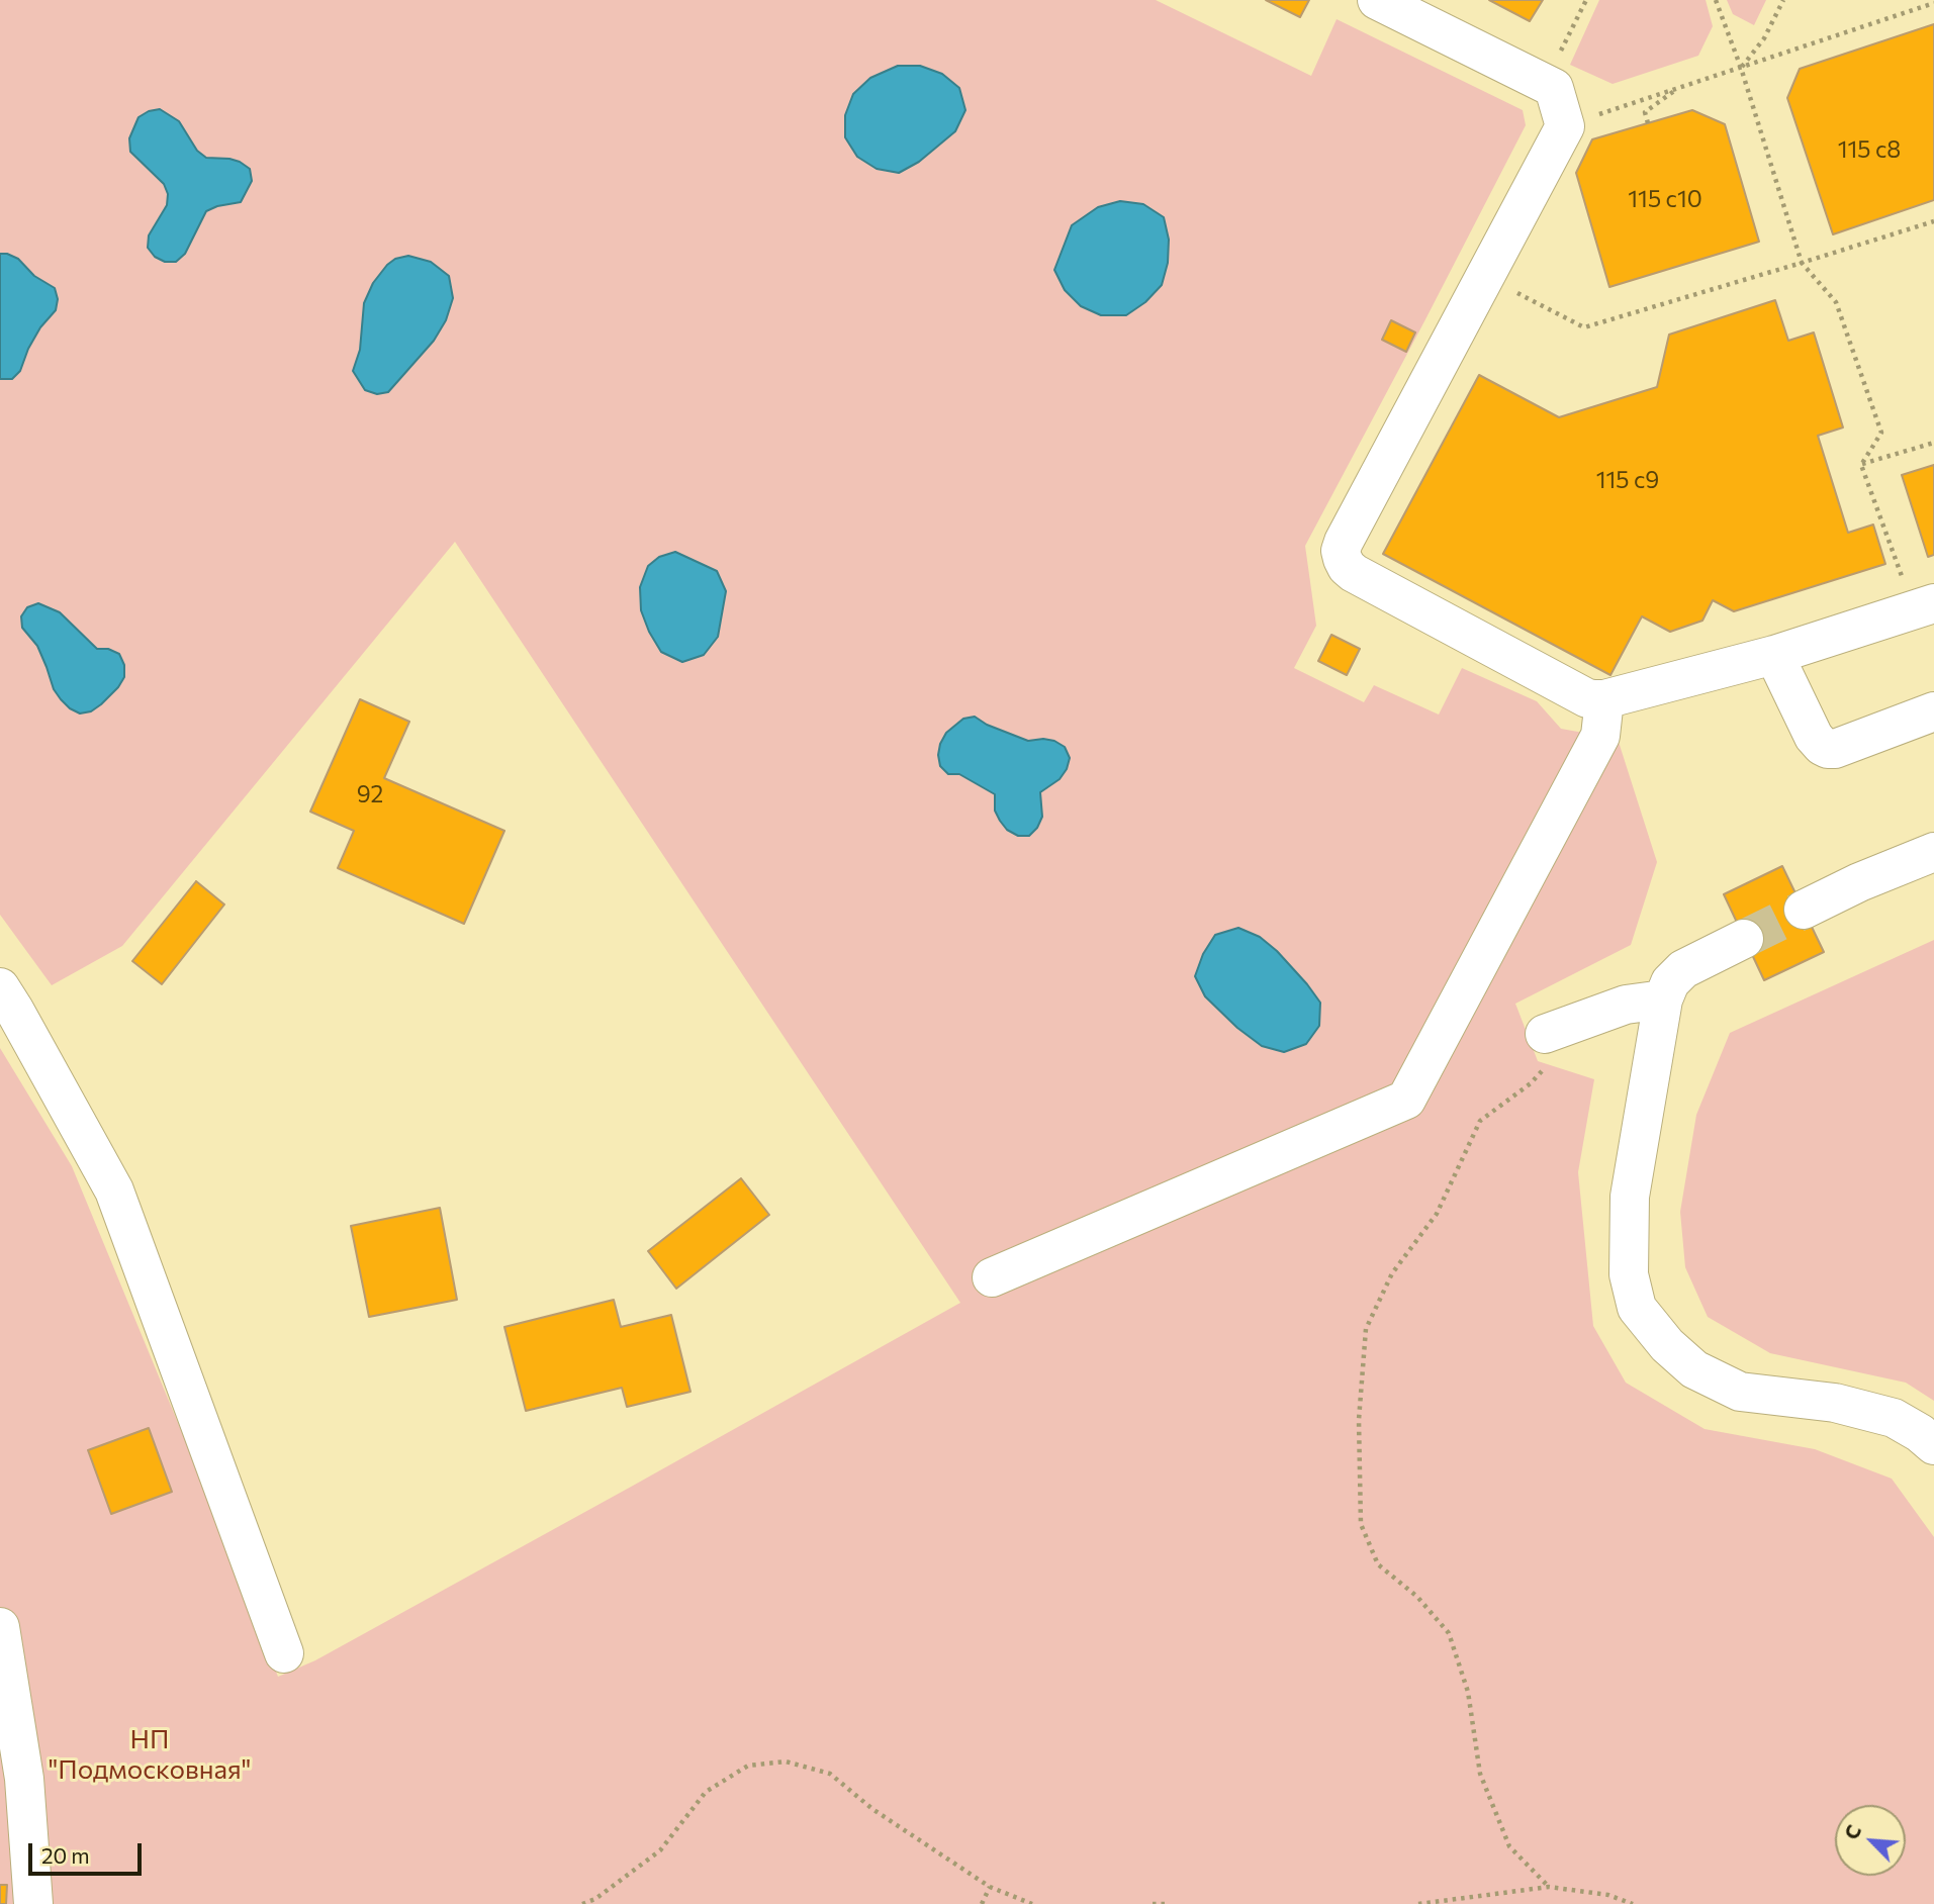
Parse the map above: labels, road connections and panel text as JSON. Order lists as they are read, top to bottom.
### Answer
{
  "parks": ["НП \"Подмосковная\""],
  "house_numbers": [
    "115 с8",
    "115 с10",
    "115 с9",
    "92"
  ],
  "scale_bar": "20 m",
  "north": "top left"
}
